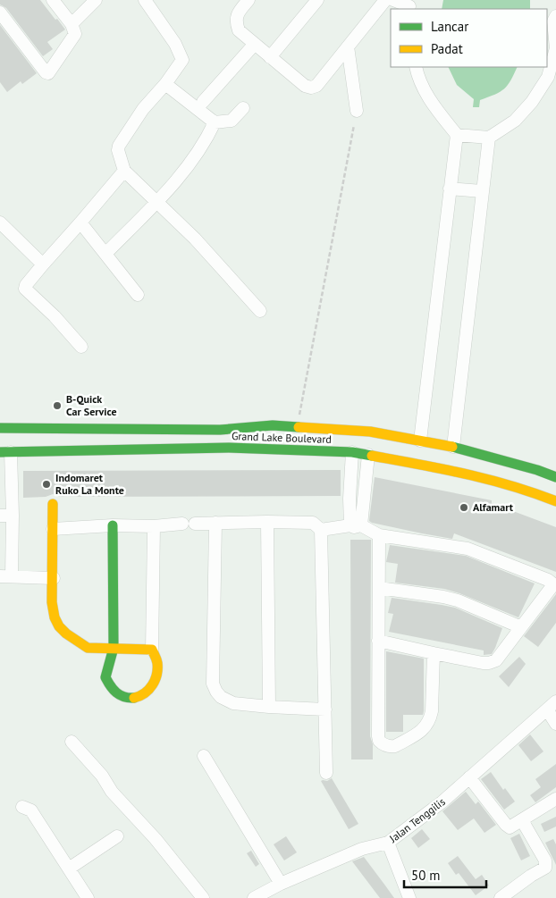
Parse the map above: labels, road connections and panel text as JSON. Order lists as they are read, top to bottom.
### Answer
{
  "streets": {
    "street": ["Grand Lake Boulevard", "Jalan Tenggilis"]
  },
  "places": ["B-Quick Car Service", "Indomaret Ruko La Monte", "Alfamart"],
  "legend": ["Lancar", "Padat"],
  "scale_bar": "50 m"
}
